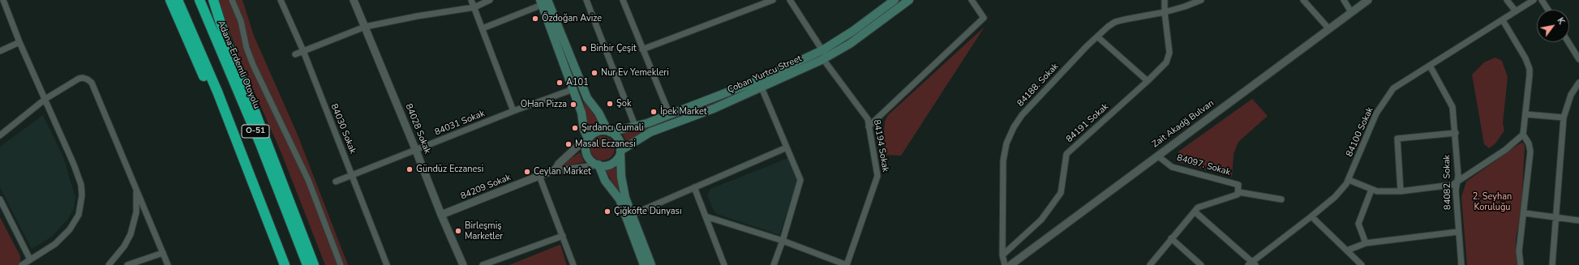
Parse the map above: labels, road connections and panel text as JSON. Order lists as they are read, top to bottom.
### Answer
{
  "streets": {
    "highway": ["Adana-Erdemli Otoyolu", "O-51"],
    "main road": ["Çoban Yurtcu Street"],
    "street": [
      "84188. Sokak",
      "84031 Sokak",
      "84191 Sokak",
      "Zait Akadğ Bulvarı",
      "84030 Sokak",
      "84028 Sokak",
      "84100 Sokak",
      "84194 Sokak",
      "84097. Sokak",
      "84082. Sokak",
      "84209 Sokak"
    ]
  },
  "crossings": [
    ["Çoban Yurtcu Street", "84194 Sokak"],
    ["84188. Sokak", "84191 Sokak"],
    ["84031 Sokak", "84030 Sokak"],
    ["84031 Sokak", "84028 Sokak"],
    ["Zait Akadğ Bulvarı", "84097. Sokak"],
    ["84028 Sokak", "84209 Sokak"],
    ["84100 Sokak", "84082. Sokak"]
  ],
  "parks": ["2. Seyhan Koruluğu"],
  "places": [
    "Özdoğan Avize",
    "Binbir Çeşit",
    "Nur Ev Yemekleri",
    "A101",
    "Şok",
    "OHan Pizza",
    "İpek Market",
    "Şırdancı Cumali",
    "Masal Eczanesi",
    "Gündüz Eczanesi",
    "Ceylan Market",
    "Çiğköfte Dünyası",
    "Birleşmiş Marketler"
  ],
  "north": "top right"
}
